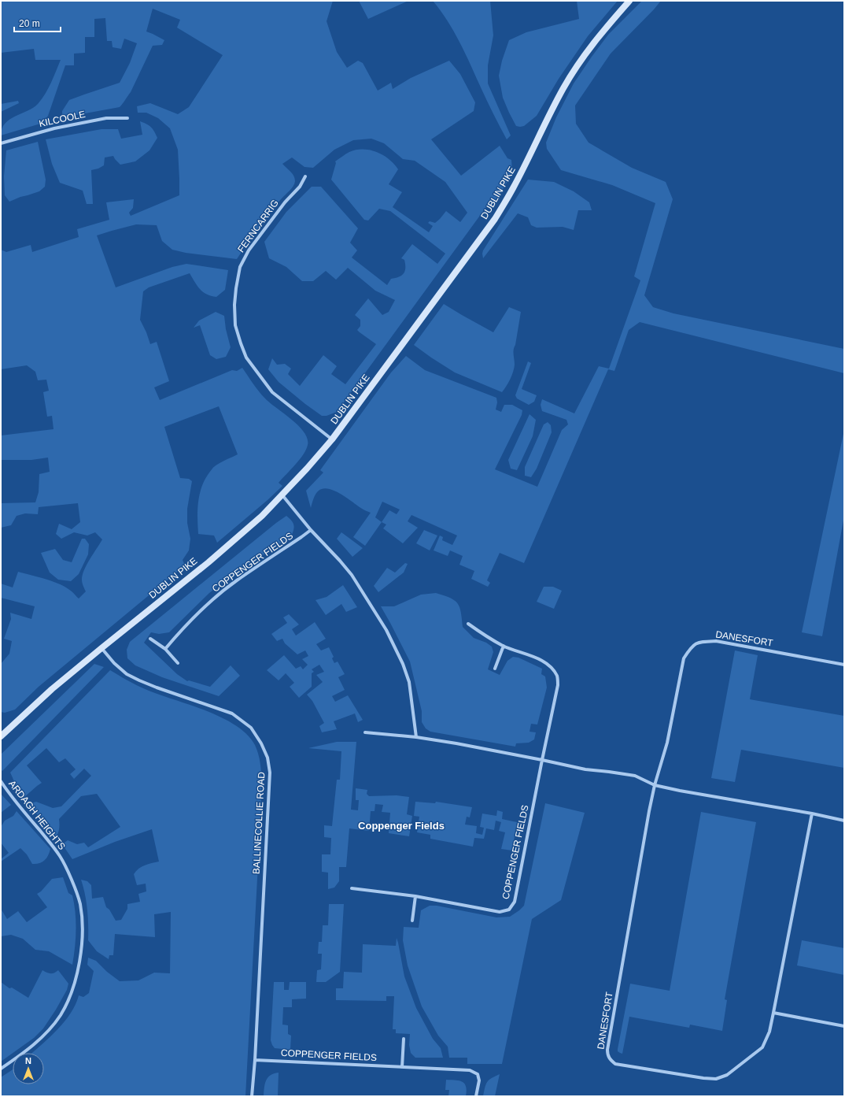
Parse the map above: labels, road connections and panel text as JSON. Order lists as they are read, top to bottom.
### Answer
{
  "streets": {
    "street": [
      "KILCOOLE",
      "DUBLIN PIKE",
      "FERNCARRIG",
      "COPPENGER FIELDS",
      "DANESFORT",
      "ARDAGH HEIGHTS",
      "BALLINECOLLIE ROAD"
    ]
  },
  "crossings": [
    ["DUBLIN PIKE", "FERNCARRIG"],
    ["DUBLIN PIKE", "BALLINECOLLIE ROAD"],
    ["COPPENGER FIELDS", "BALLINECOLLIE ROAD"]
  ],
  "districts": ["Coppenger Fields"],
  "scale_bar": "20 m",
  "north": "top"
}
